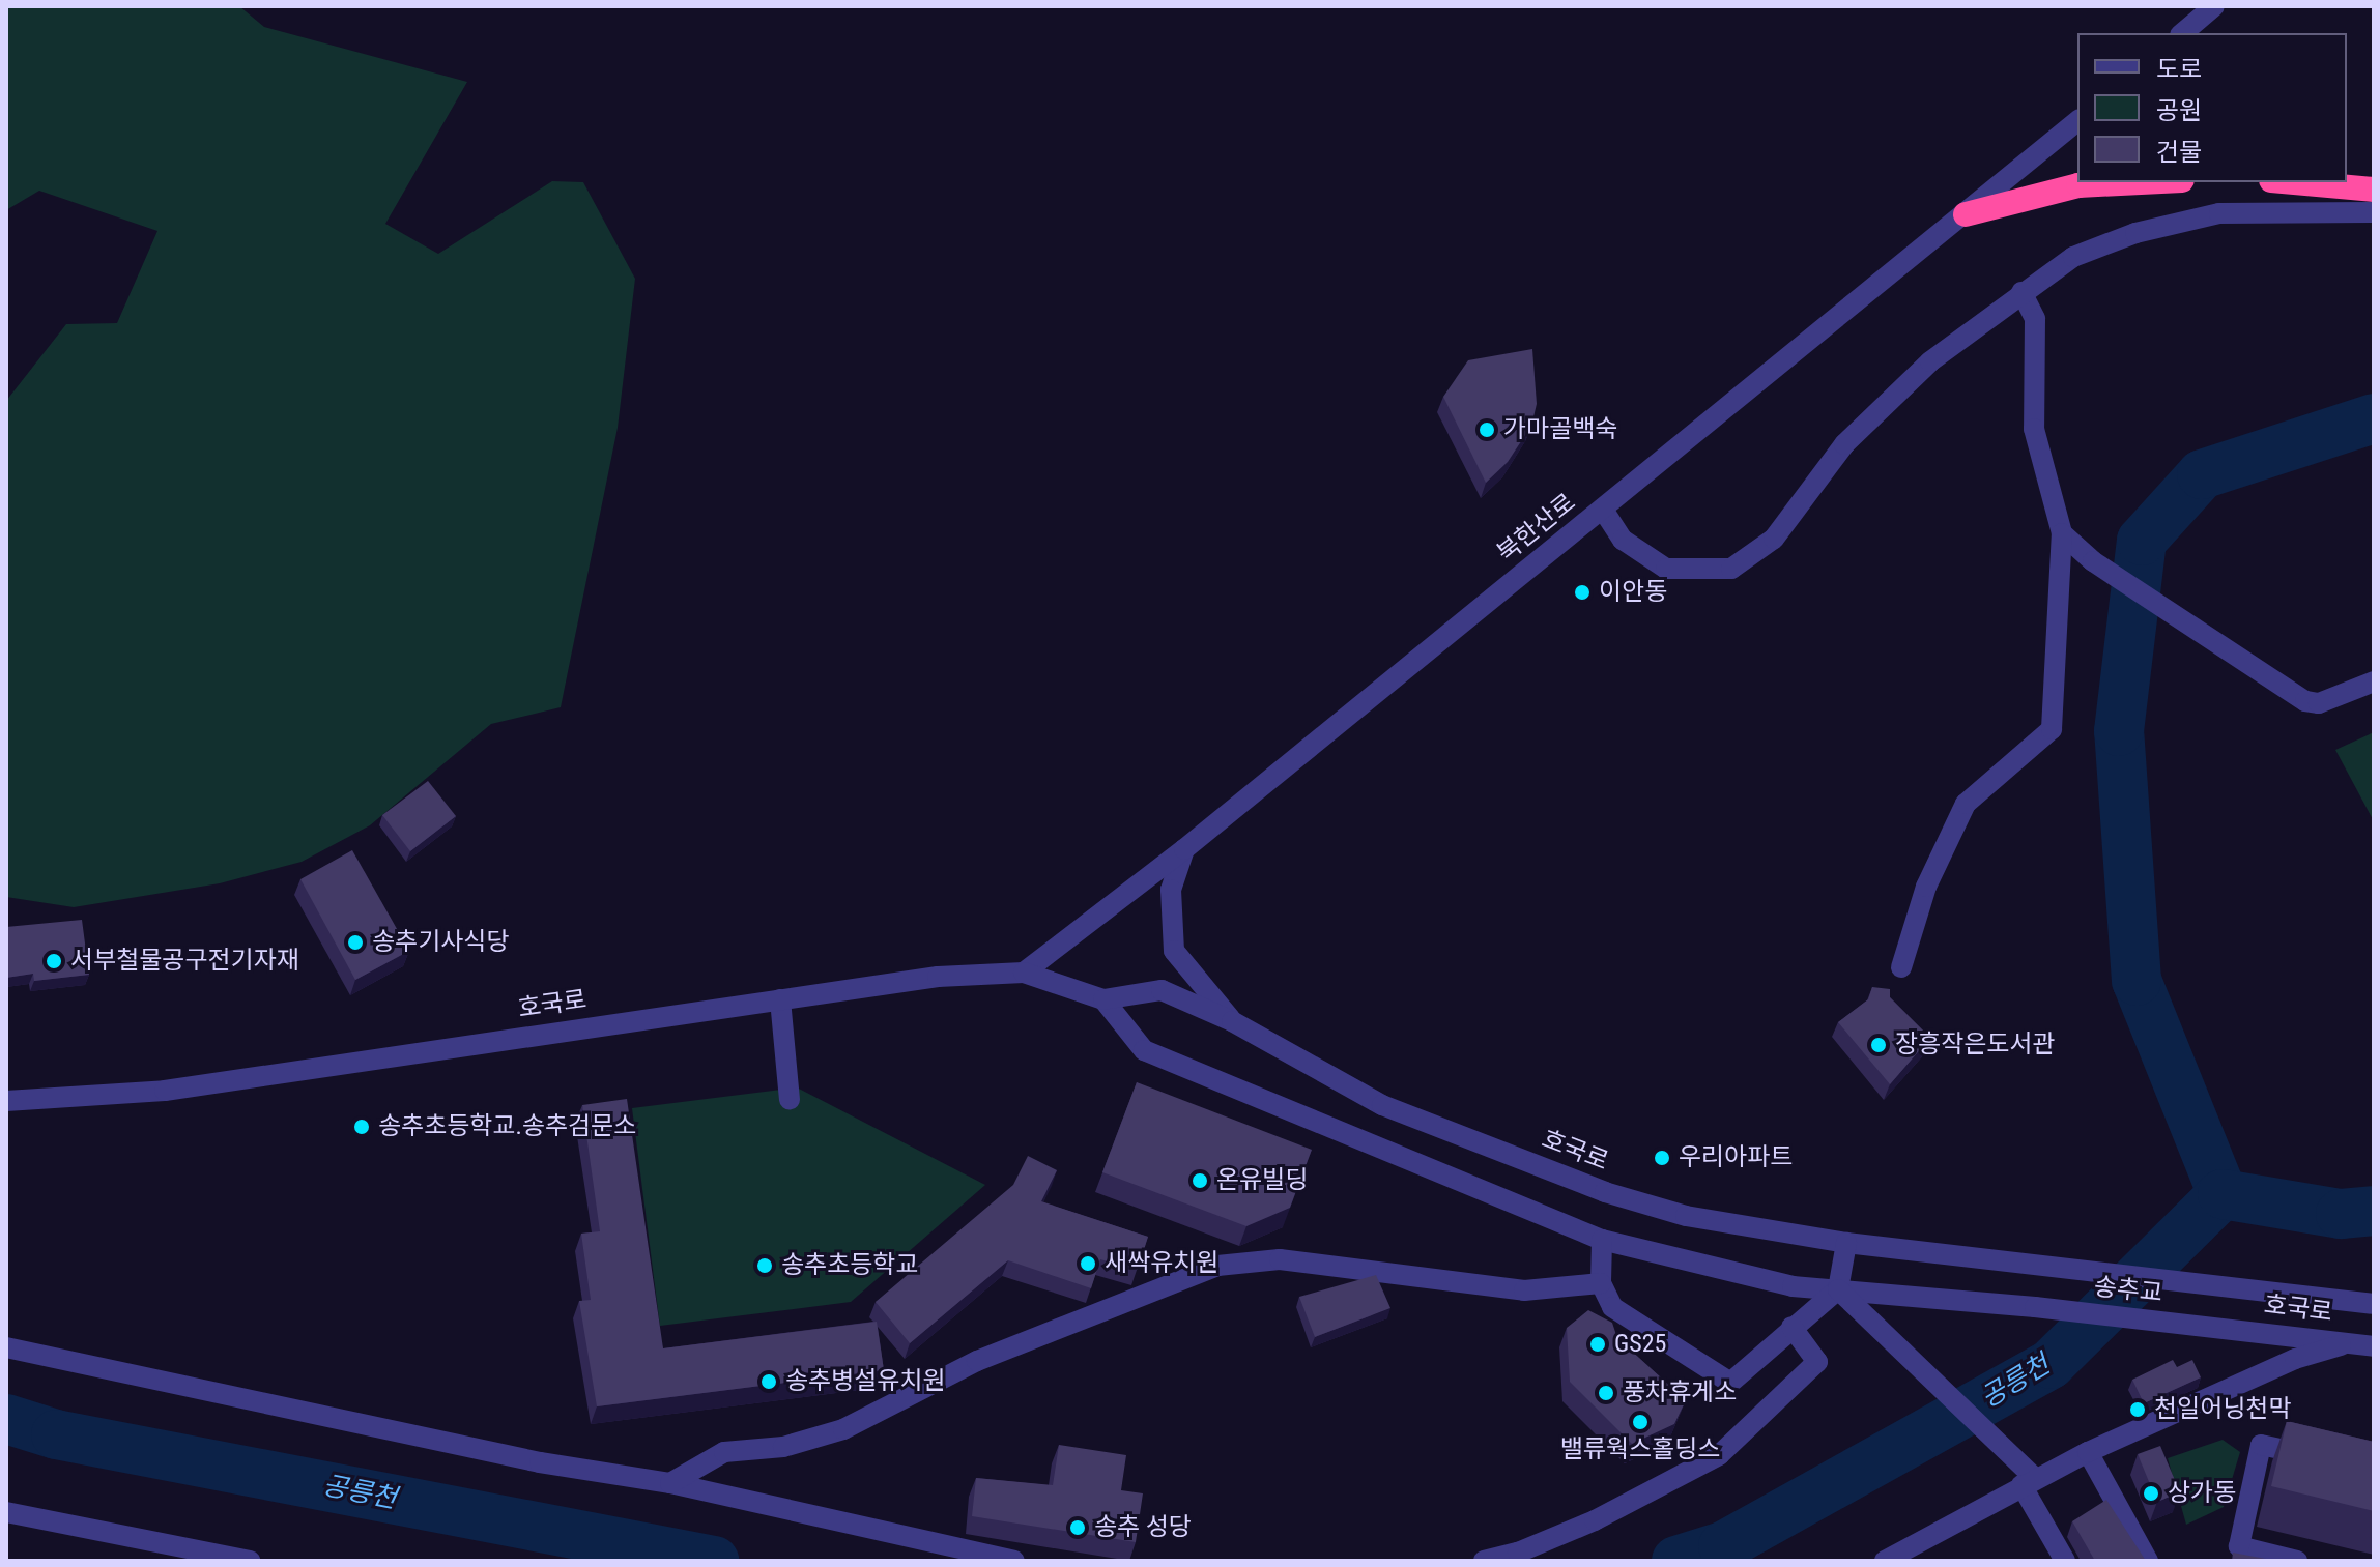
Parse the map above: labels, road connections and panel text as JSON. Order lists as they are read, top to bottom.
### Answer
{
  "streets": {
    "street": ["북한산로", "호국로", "송추교"]
  },
  "crossings": [
    ["북한산로", "호국로"],
    ["호국로", "송추교"]
  ],
  "water": ["공릉천"],
  "places": [
    "가마골백숙",
    "이안동",
    "송추기사식당",
    "서부철물공구전기자재",
    "장흥작은도서관",
    "송추초등학교.송추검문소",
    "우리아파트",
    "온유빌딩",
    "새싹유치원",
    "송추초등학교",
    "GS25",
    "송추병설유치원",
    "풍차휴게소",
    "천일어닝천막",
    "밸류웍스홀딩스",
    "상가동",
    "송추 성당"
  ],
  "legend": ["도로", "공원", "건물"]
}
